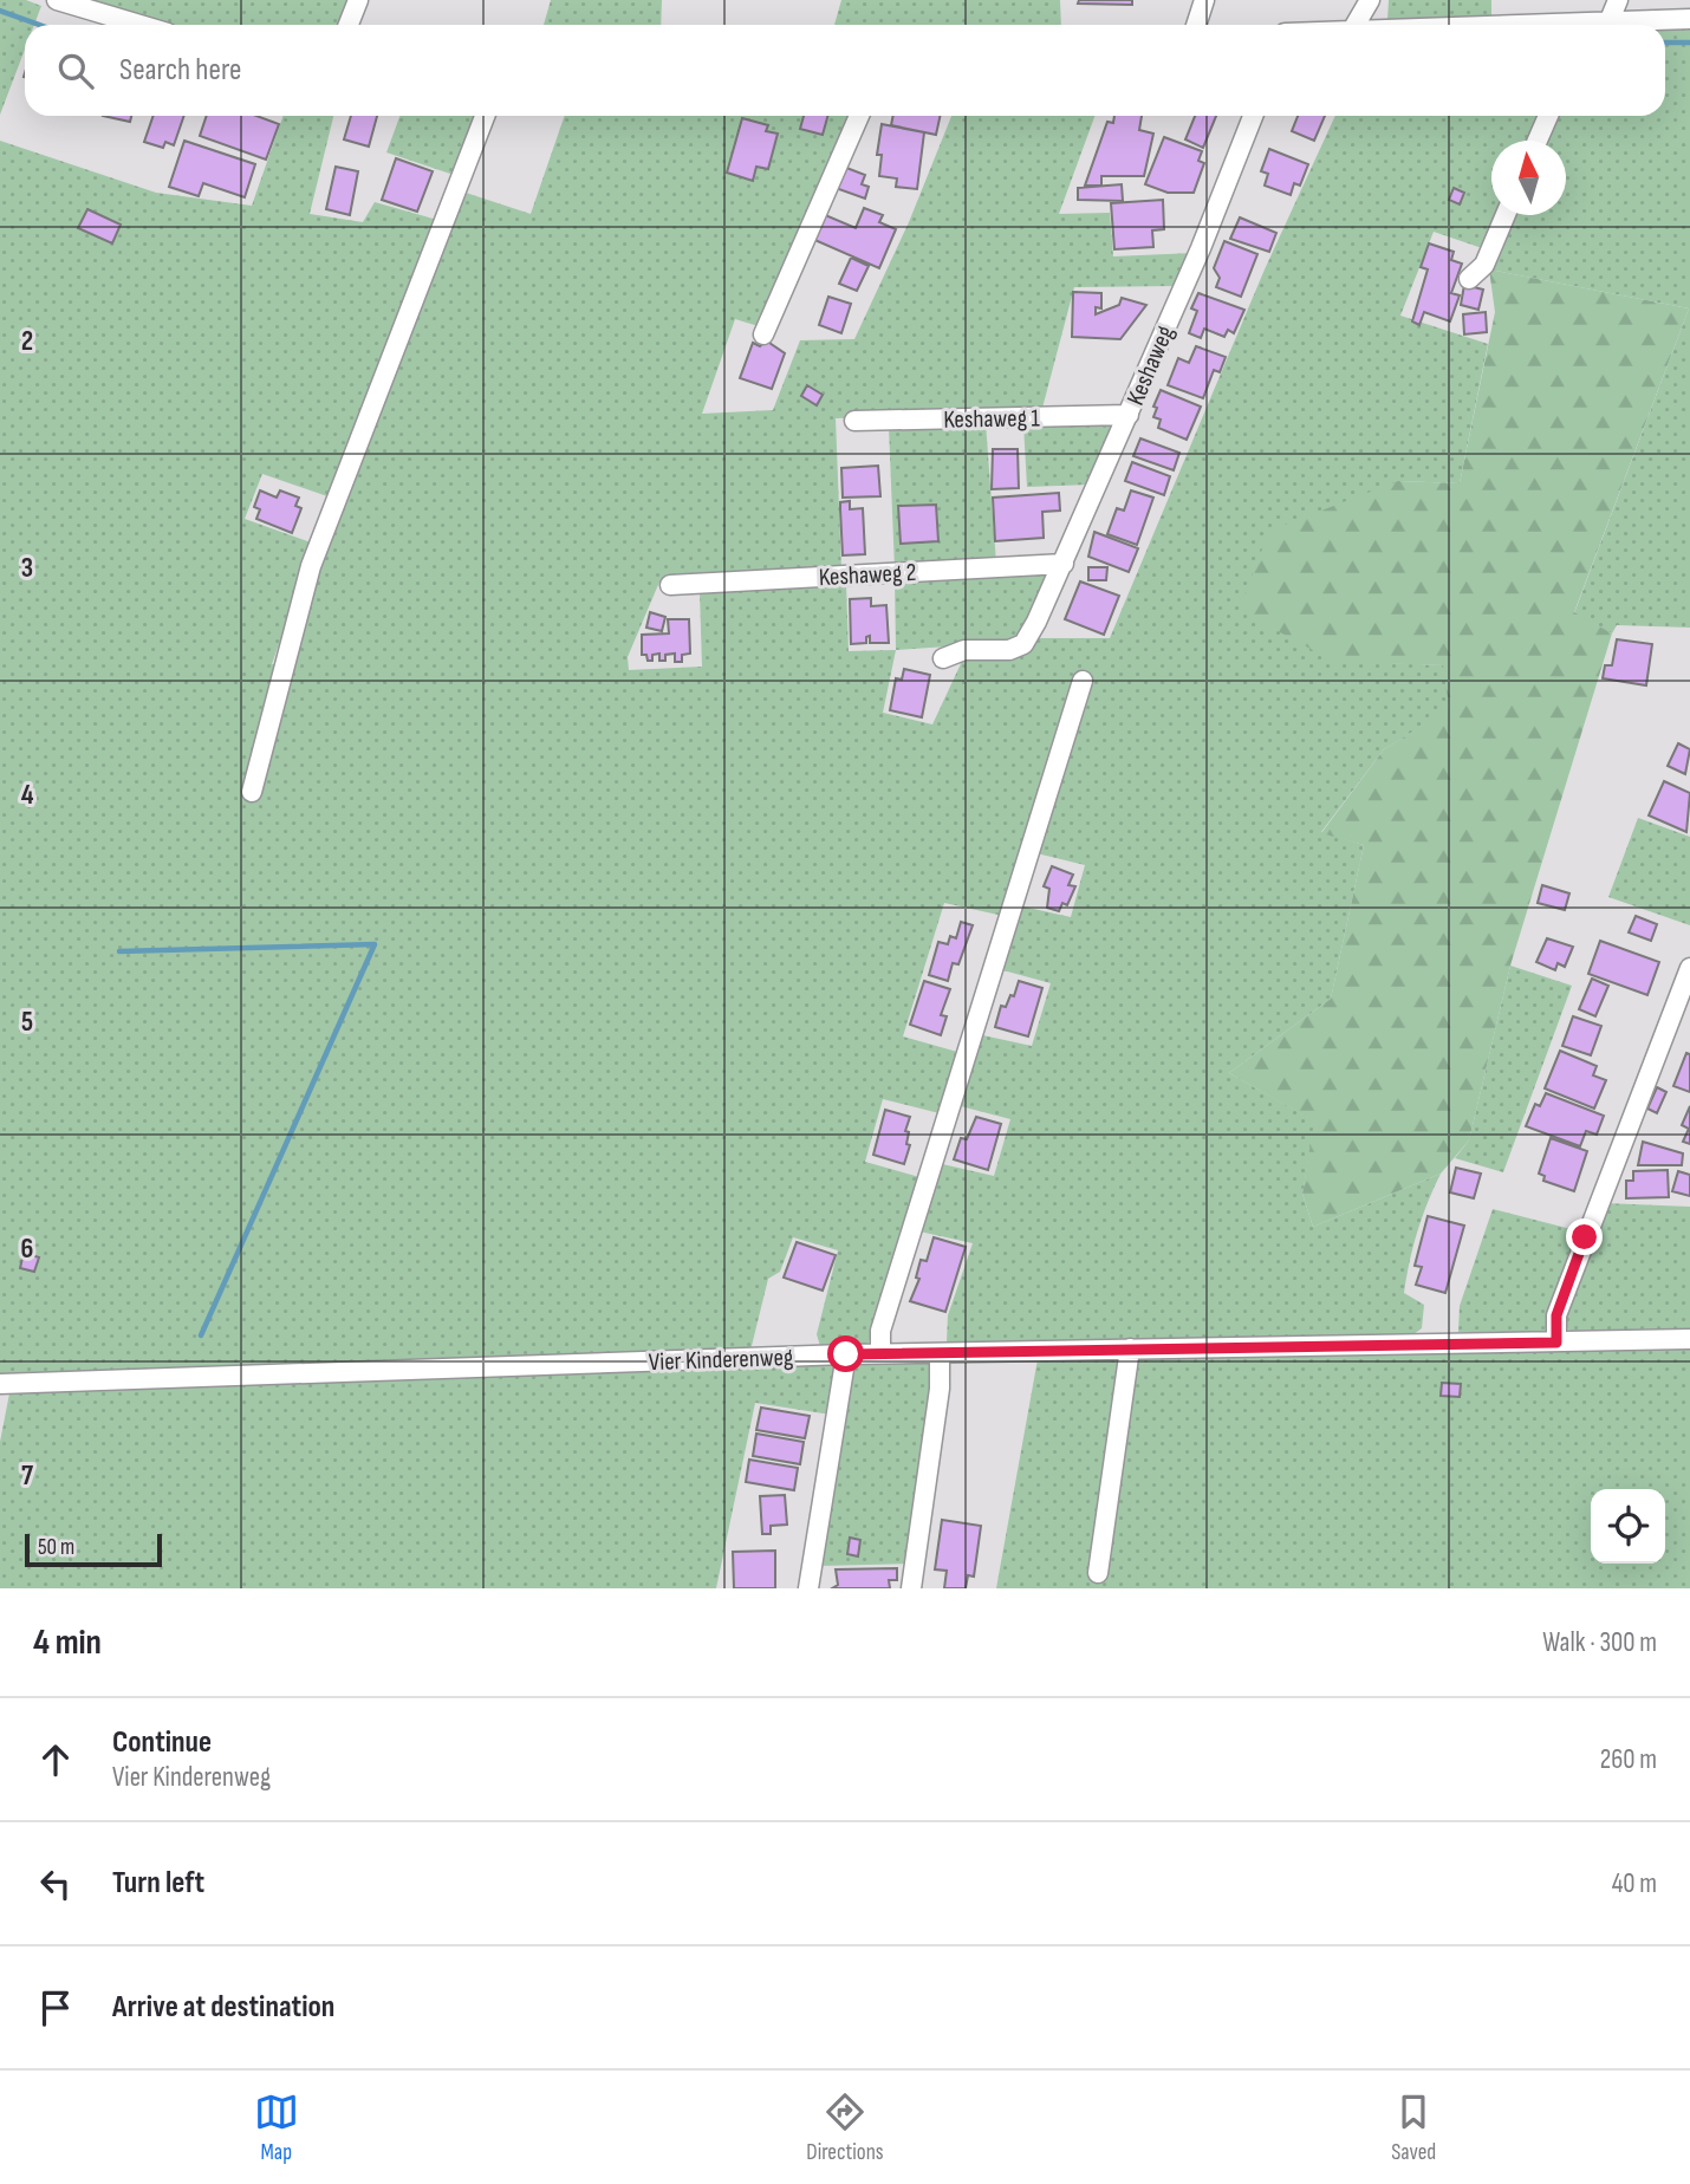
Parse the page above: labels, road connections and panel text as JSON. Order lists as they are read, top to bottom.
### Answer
{
  "streets": {
    "street": [
      "Keshaweg",
      "Keshaweg 1",
      "Keshaweg 2",
      "Vier Kinderenweg"
    ]
  },
  "crossings": [
    ["Keshaweg", "Keshaweg 1"],
    ["Keshaweg", "Keshaweg 2"]
  ],
  "scale_bar": "50 m",
  "north": "top",
  "page": {
    "search": "Search here",
    "scale": "50 m",
    "heading": ["4 min", "Walk · 300 m"],
    "list": [
      ["Continue", "Vier Kinderenweg", "260 m"],
      ["Turn left", "40 m"],
      "Arrive at destination"
    ],
    "nav": ["Map", "Directions", "Saved"]
  },
  "grid": {
    "rows": [
      "2",
      "3",
      "4",
      "5",
      "6",
      "7"
    ]
  }
}
